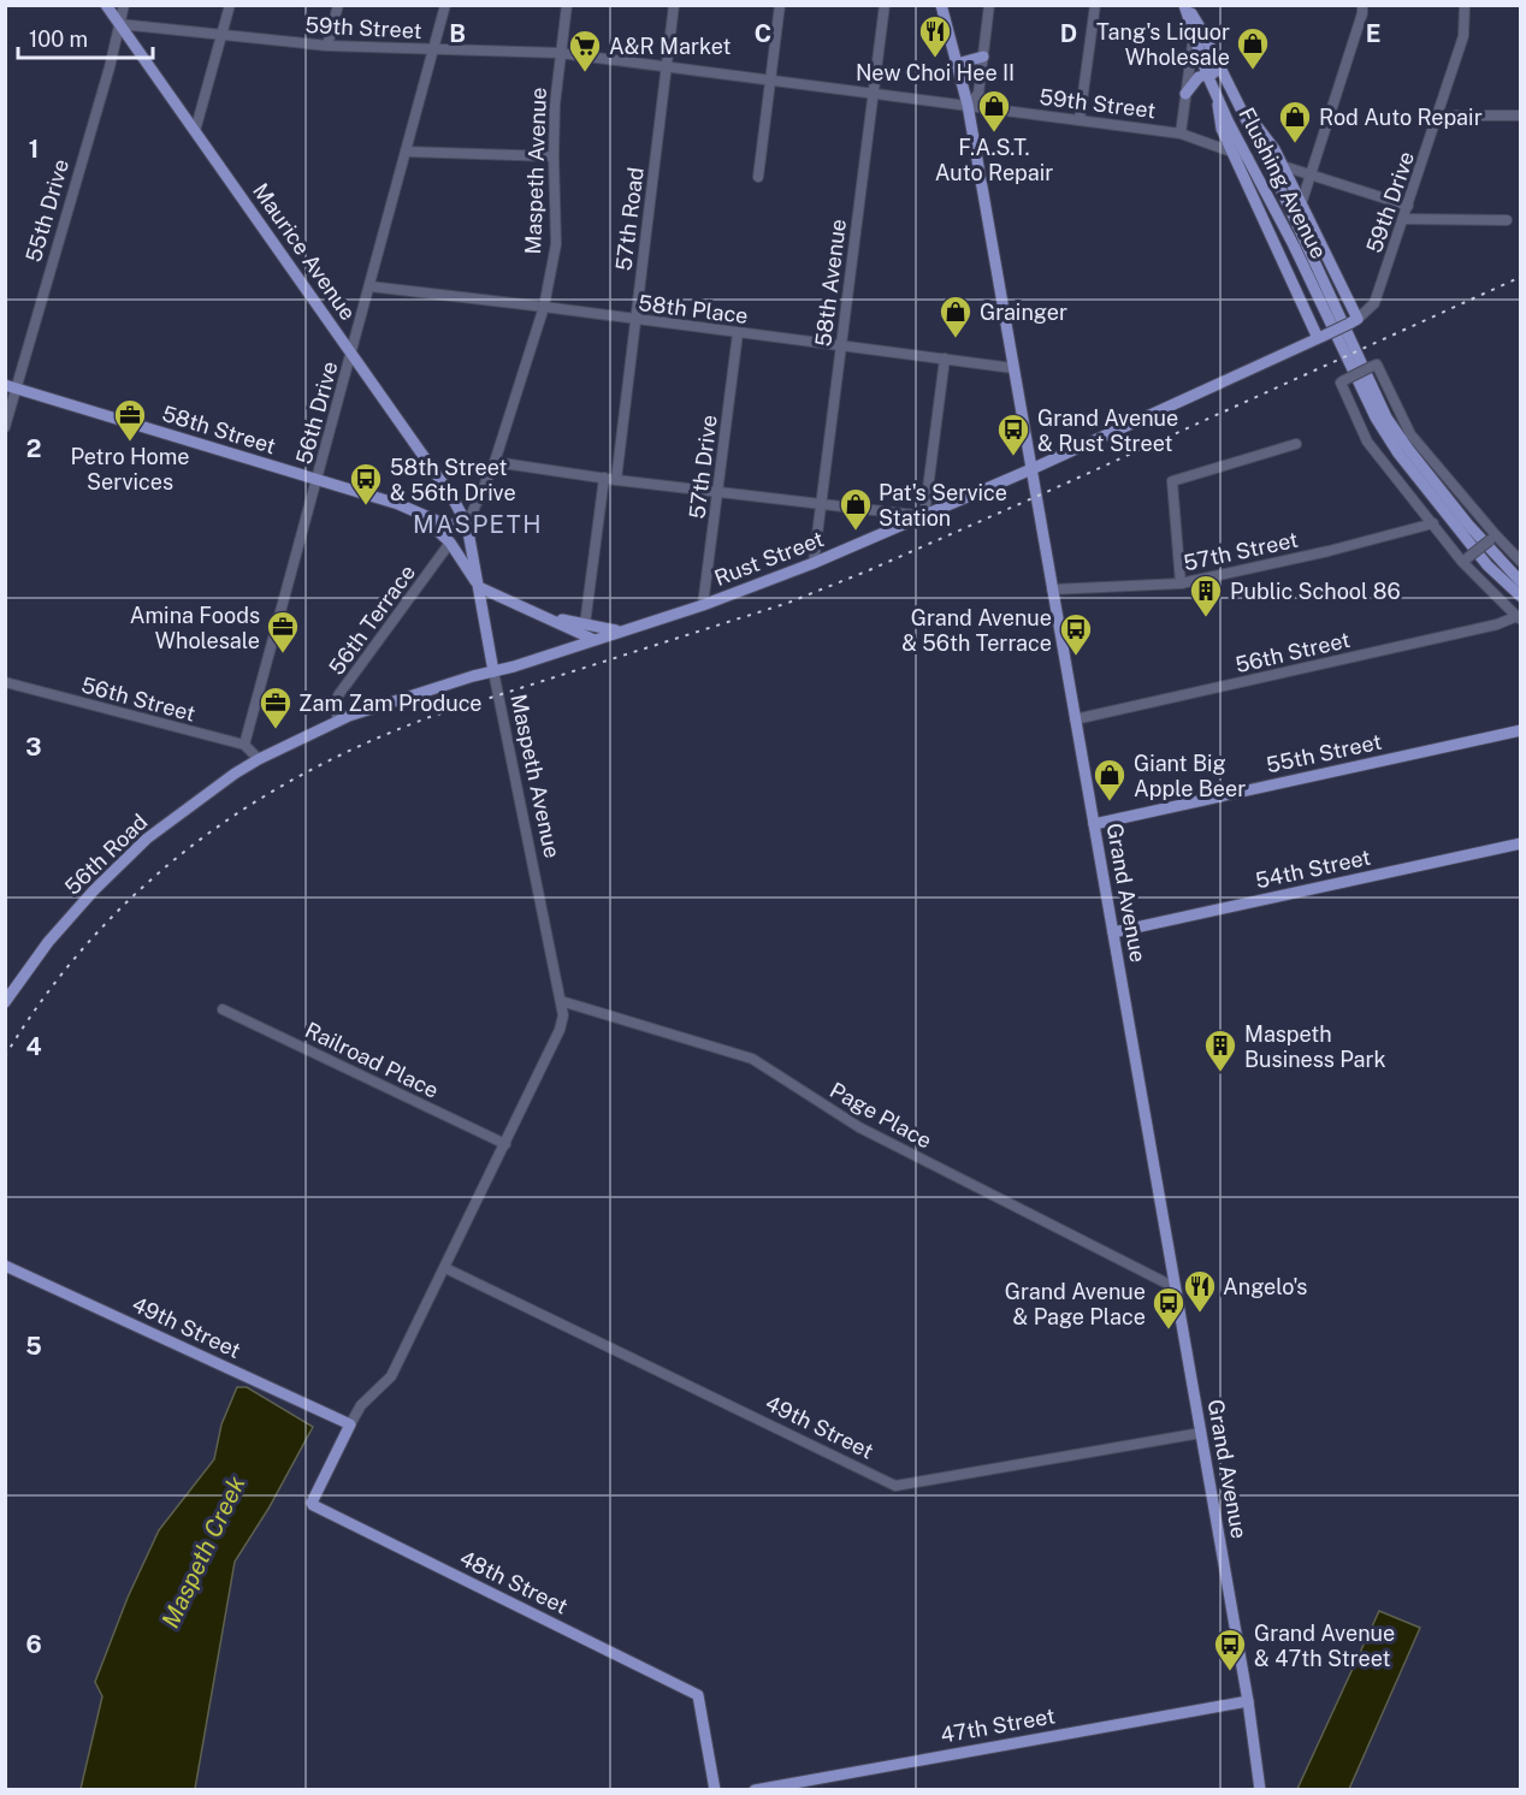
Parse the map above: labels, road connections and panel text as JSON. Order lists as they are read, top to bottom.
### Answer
{
  "streets": {
    "main road": [
      "Maspeth Avenue",
      "Flushing Avenue",
      "Maurice Avenue",
      "58th Street",
      "Rust Street",
      "55th Street",
      "56th Road",
      "54th Street",
      "Grand Avenue",
      "49th Street",
      "48th Street",
      "47th Street"
    ],
    "street": [
      "59th Street",
      "59th Drive",
      "55th Drive",
      "57th Road",
      "58th Avenue",
      "58th Place",
      "56th Drive",
      "57th Drive",
      "57th Street",
      "56th Terrace",
      "56th Street",
      "Railroad Place",
      "Page Place"
    ]
  },
  "crossings": [
    ["59th Street", "Maspeth Avenue"],
    ["59th Street", "Flushing Avenue"],
    ["59th Street", "55th Drive"],
    ["59th Street", "57th Road"],
    ["59th Street", "Maurice Avenue"],
    ["59th Street", "58th Avenue"],
    ["59th Street", "56th Drive"],
    ["59th Street", "Grand Avenue"],
    ["Maspeth Avenue", "Maurice Avenue"],
    ["Maspeth Avenue", "58th Place"],
    ["Maspeth Avenue", "58th Street"],
    ["Maspeth Avenue", "Rust Street"],
    ["Maspeth Avenue", "Railroad Place"],
    ["Maspeth Avenue", "Page Place"],
    ["Maspeth Avenue", "49th Street"],
    ["Maspeth Avenue", "48th Street"],
    ["59th Drive", "Rust Street"],
    ["55th Drive", "Maurice Avenue"],
    ["55th Drive", "58th Street"],
    ["57th Road", "58th Place"],
    ["Maurice Avenue", "56th Drive"],
    ["Maurice Avenue", "58th Street"],
    ["58th Avenue", "58th Place"],
    ["58th Avenue", "Rust Street"],
    ["58th Place", "56th Drive"],
    ["58th Place", "57th Drive"],
    ["58th Place", "Grand Avenue"],
    ["56th Drive", "58th Street"],
    ["56th Drive", "56th Street"],
    ["58th Street", "56th Terrace"],
    ["57th Drive", "Rust Street"],
    ["57th Street", "Grand Avenue"],
    ["Rust Street", "56th Terrace"],
    ["Rust Street", "56th Road"],
    ["Rust Street", "Grand Avenue"],
    ["56th Street", "Grand Avenue"],
    ["55th Street", "Grand Avenue"],
    ["54th Street", "Grand Avenue"],
    ["Grand Avenue", "Page Place"],
    ["Grand Avenue", "49th Street"],
    ["Grand Avenue", "47th Street"]
  ],
  "districts": ["MASPETH"],
  "water": ["Maspeth Creek"],
  "places": {
    "restaurant": ["New Choi Hee II", "Angelo's"],
    "shop": [
      "Tang's Liquor Wholesale",
      "F.A.S.T. Auto Repair",
      "Rod Auto Repair",
      "Grainger",
      "Pat's Service Station",
      "Giant Big Apple Beer"
    ],
    "supermarket": ["A&R Market"],
    "office": ["Petro Home Services", "Amina Foods Wholesale", "Zam Zam Produce"],
    "bus stop": [
      "Grand Avenue & Rust Street",
      "58th Street & 56th Drive",
      "Grand Avenue & 56th Terrace",
      "Grand Avenue & Page Place",
      "Grand Avenue & 47th Street"
    ],
    "building": ["Public School 86", "Maspeth Business Park"]
  },
  "scale_bar": "100 m",
  "grid": {
    "columns": [
      "B",
      "C",
      "D",
      "E"
    ],
    "rows": [
      "1",
      "2",
      "3",
      "4",
      "5",
      "6"
    ]
  }
}
